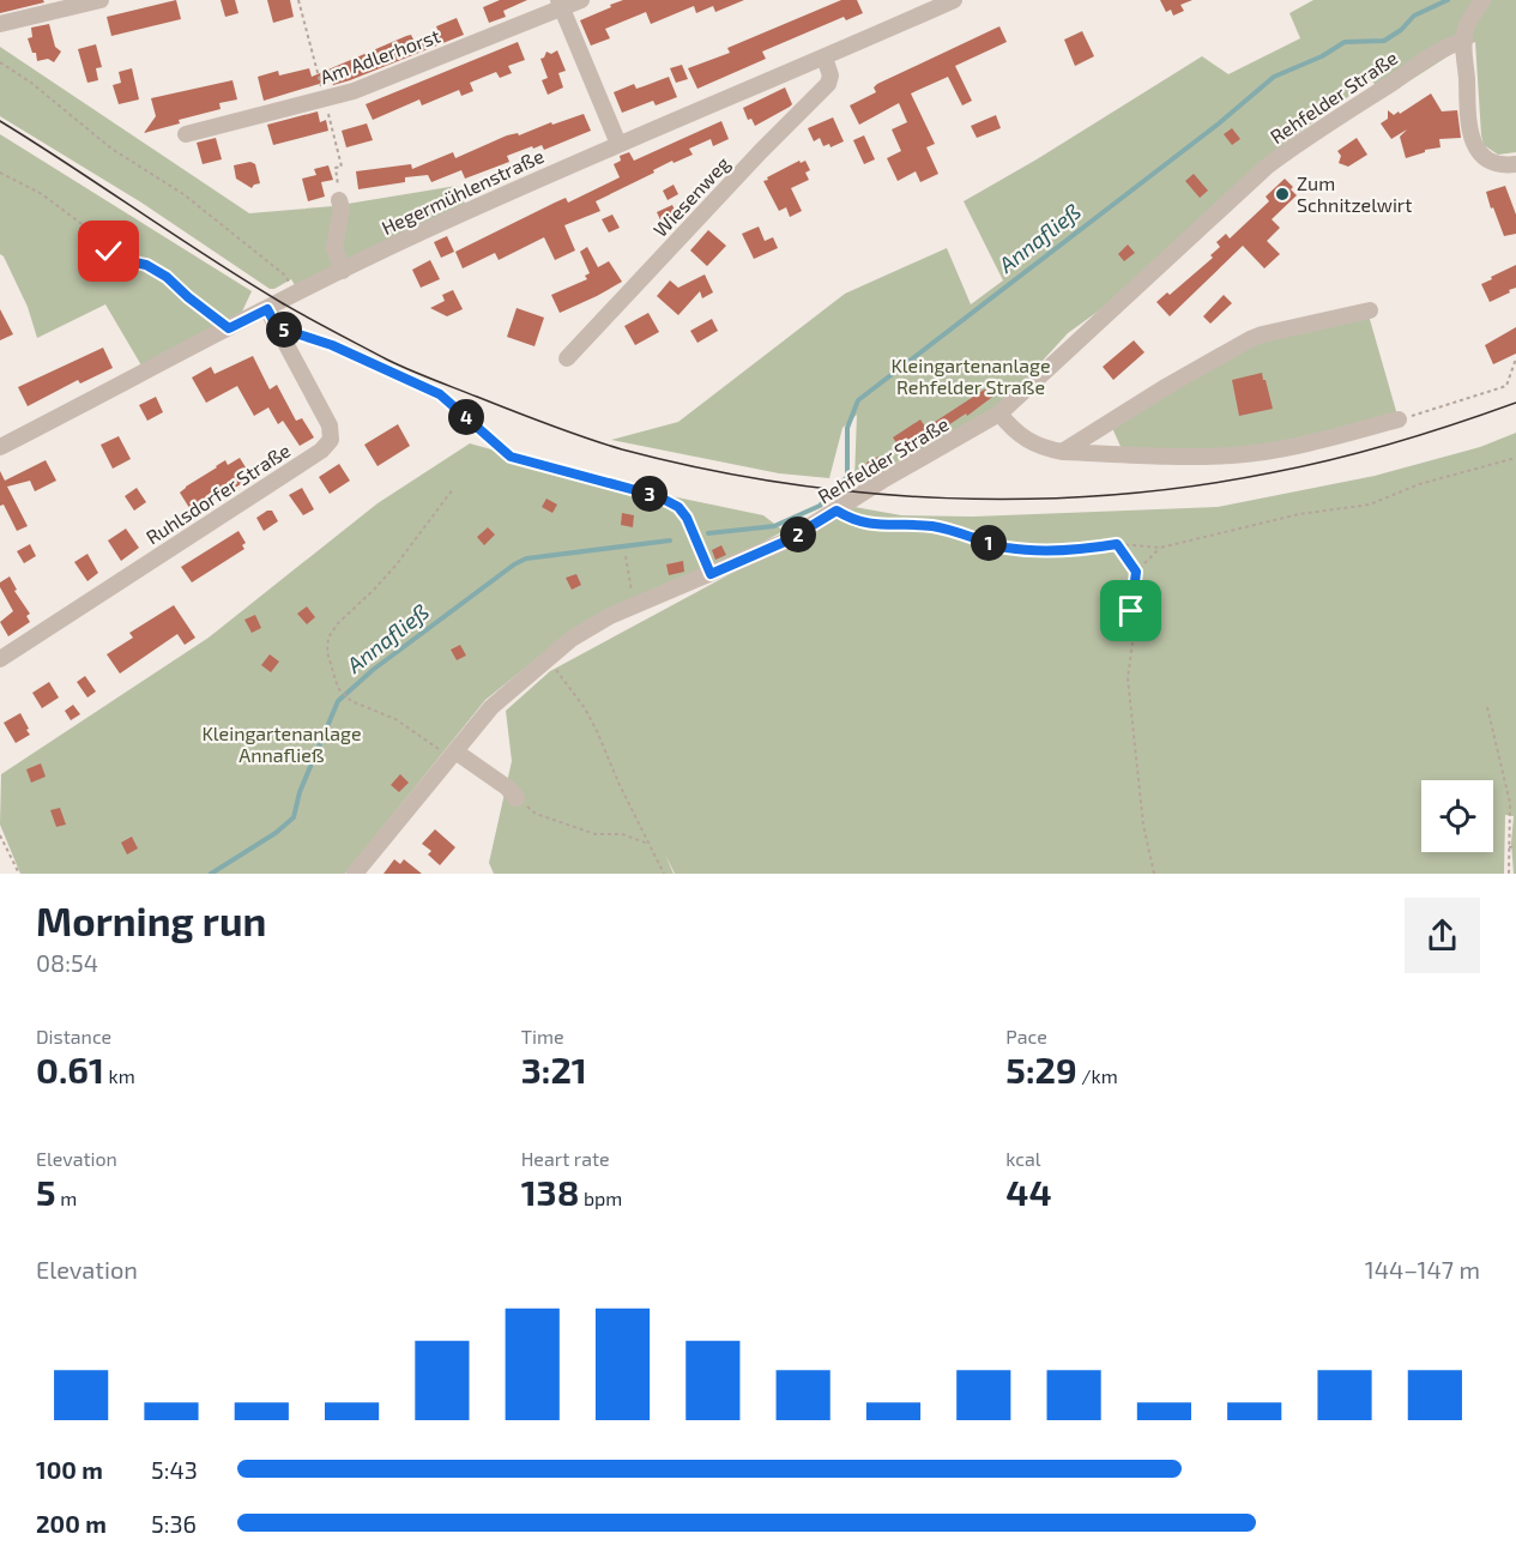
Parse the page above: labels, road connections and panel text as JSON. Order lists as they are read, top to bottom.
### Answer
{
  "streets": {
    "street": [
      "Am Adlerhorst",
      "Rehfelder Straße",
      "Hegermühlenstraße",
      "Wiesenweg",
      "Ruhlsdorfer Straße"
    ]
  },
  "crossings": [
    ["Hegermühlenstraße", "Wiesenweg"],
    ["Hegermühlenstraße", "Ruhlsdorfer Straße"]
  ],
  "water": ["Annafließ"],
  "parks": ["Kleingartenanlage Rehfelder Straße", "Kleingartenanlage Annafließ"],
  "places": ["Zum Schnitzelwirt"],
  "page": {
    "pins": [
      "5",
      "4",
      "3",
      "2",
      "1"
    ],
    "heading": ["Morning run", "08:54"],
    "stats": [
      ["Distance", "0.61 km"],
      ["Time", "3:21"],
      ["Pace", "5:29 /km"],
      ["Elevation", "5 m"],
      ["Heart rate", "138 bpm"],
      ["kcal", "44"]
    ],
    "chart": ["Elevation", "144–147 m"],
    "list": [
      {
        "name": "100 m",
        "note": "5:43"
      },
      {
        "name": "200 m",
        "note": "5:36"
      }
    ]
  }
}
